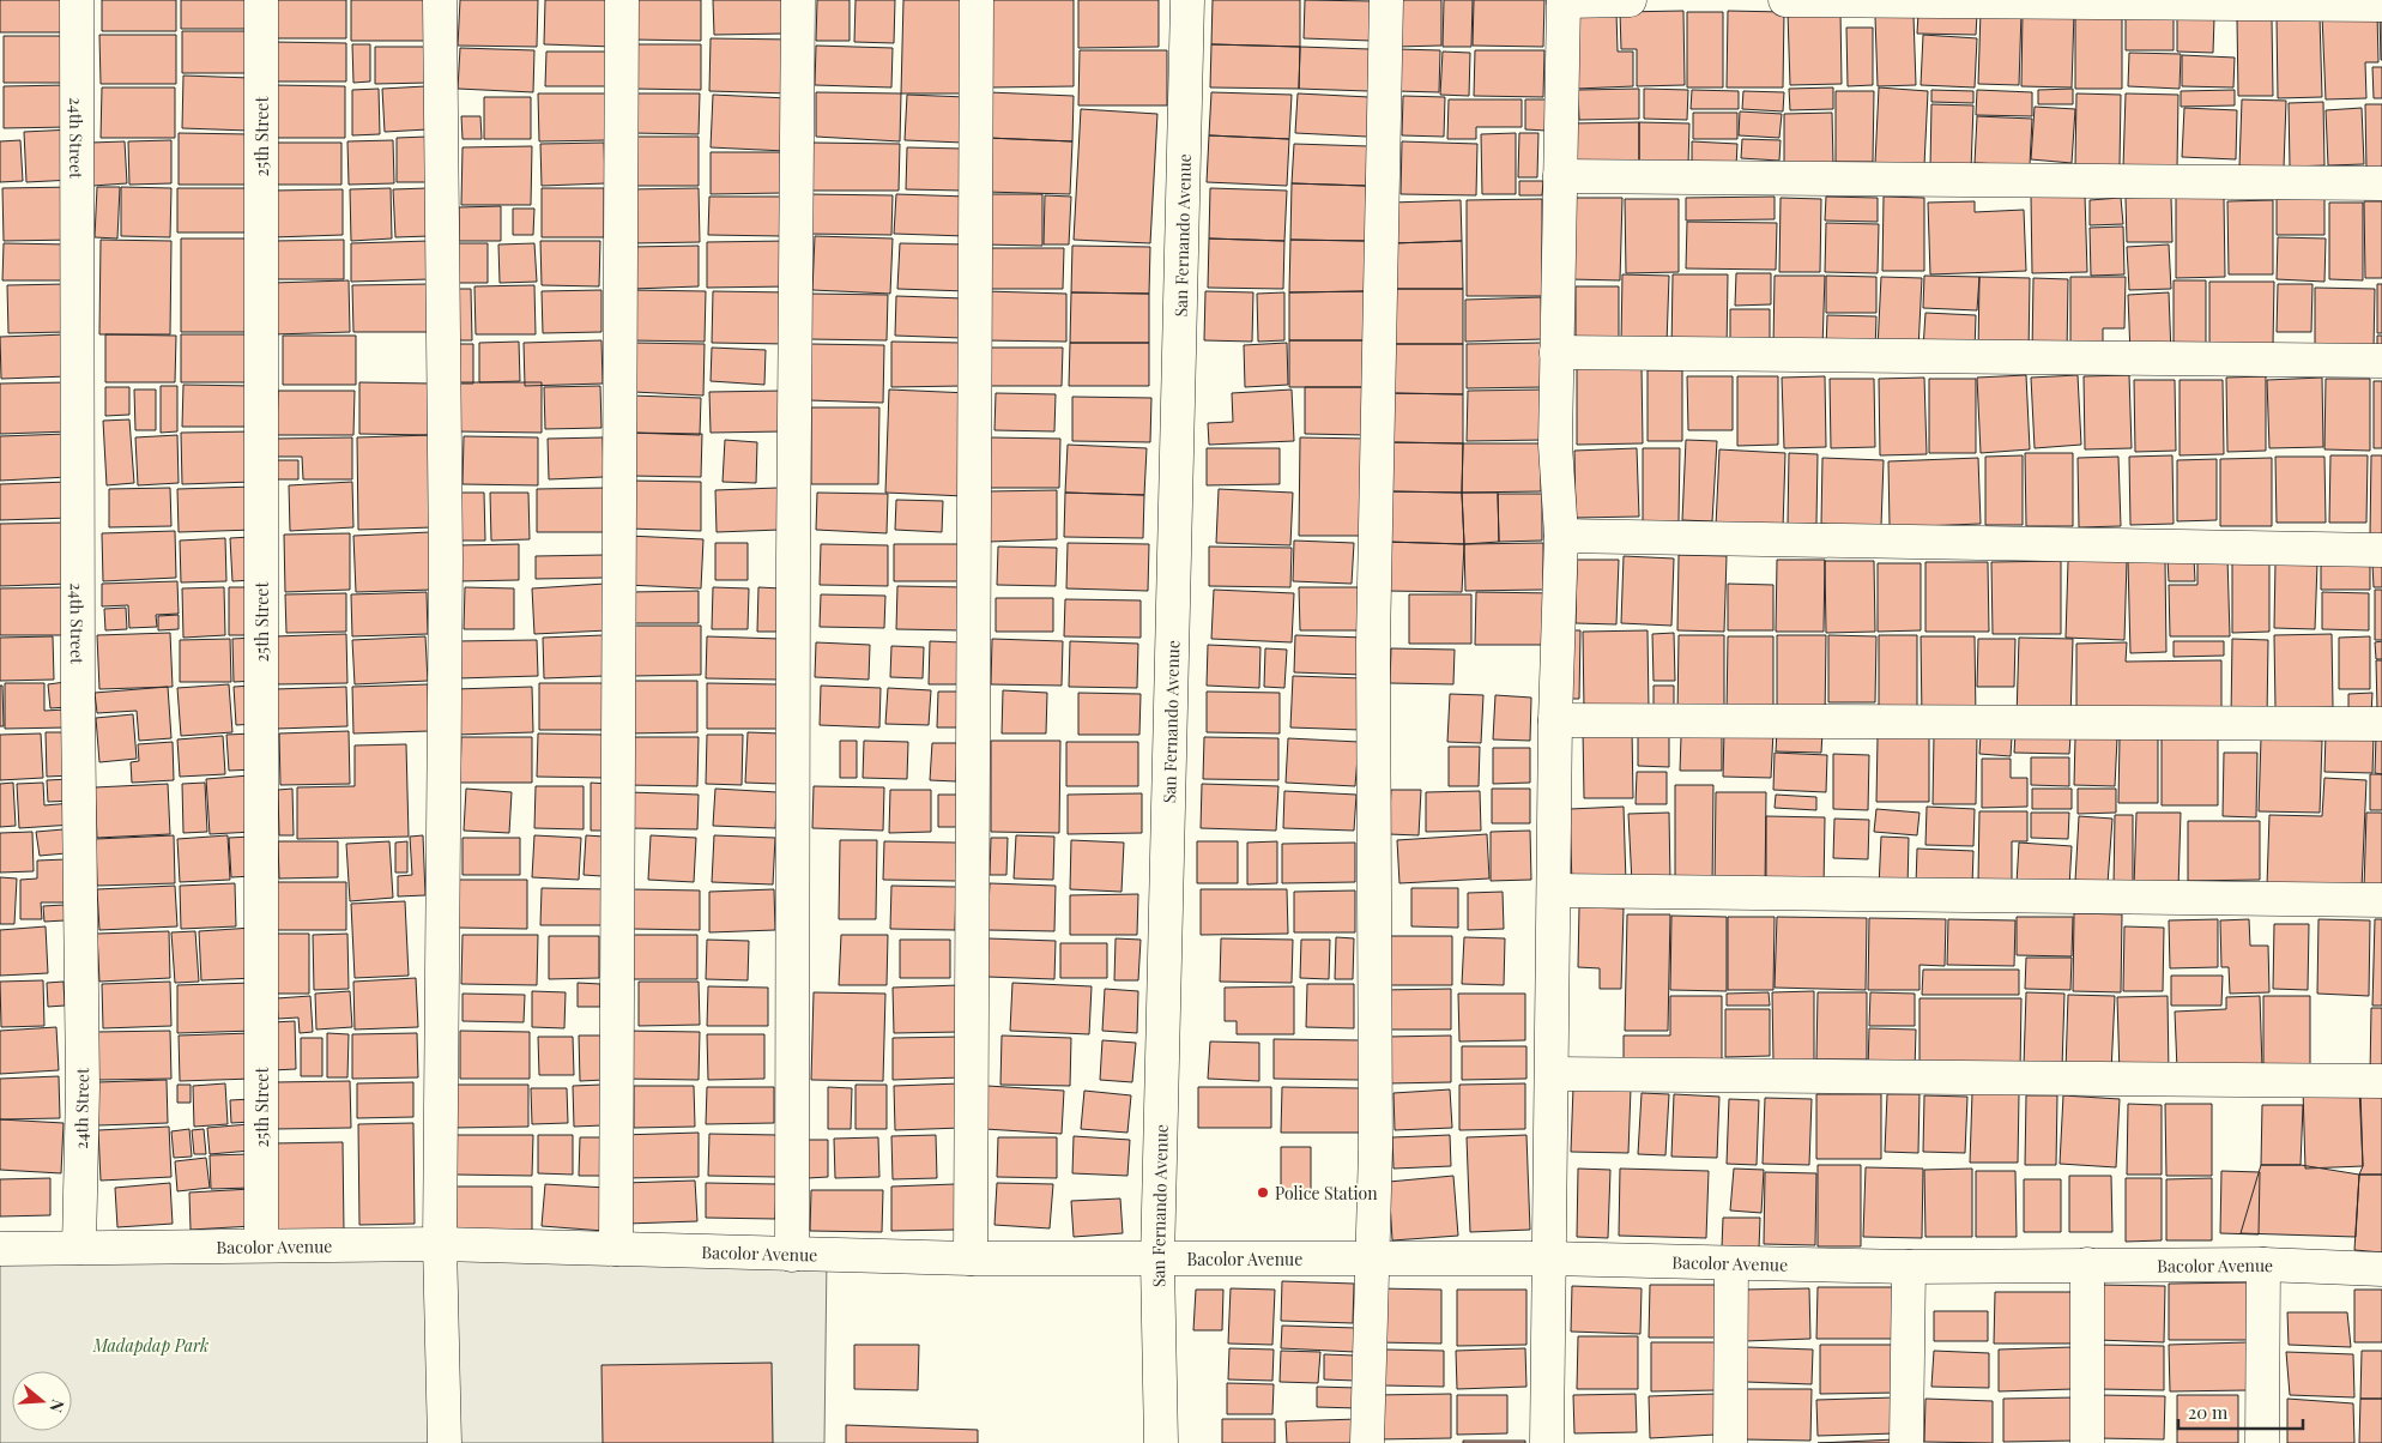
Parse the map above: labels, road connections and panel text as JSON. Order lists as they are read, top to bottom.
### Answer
{
  "streets": {
    "street": [
      "25th Street",
      "24th Street",
      "San Fernando Avenue",
      "Bacolor Avenue"
    ]
  },
  "crossings": [
    ["25th Street", "Bacolor Avenue"],
    ["24th Street", "Bacolor Avenue"],
    ["San Fernando Avenue", "Bacolor Avenue"]
  ],
  "parks": ["Madapdap Park"],
  "places": ["Police Station"],
  "scale_bar": "20 m",
  "north": "right"
}
